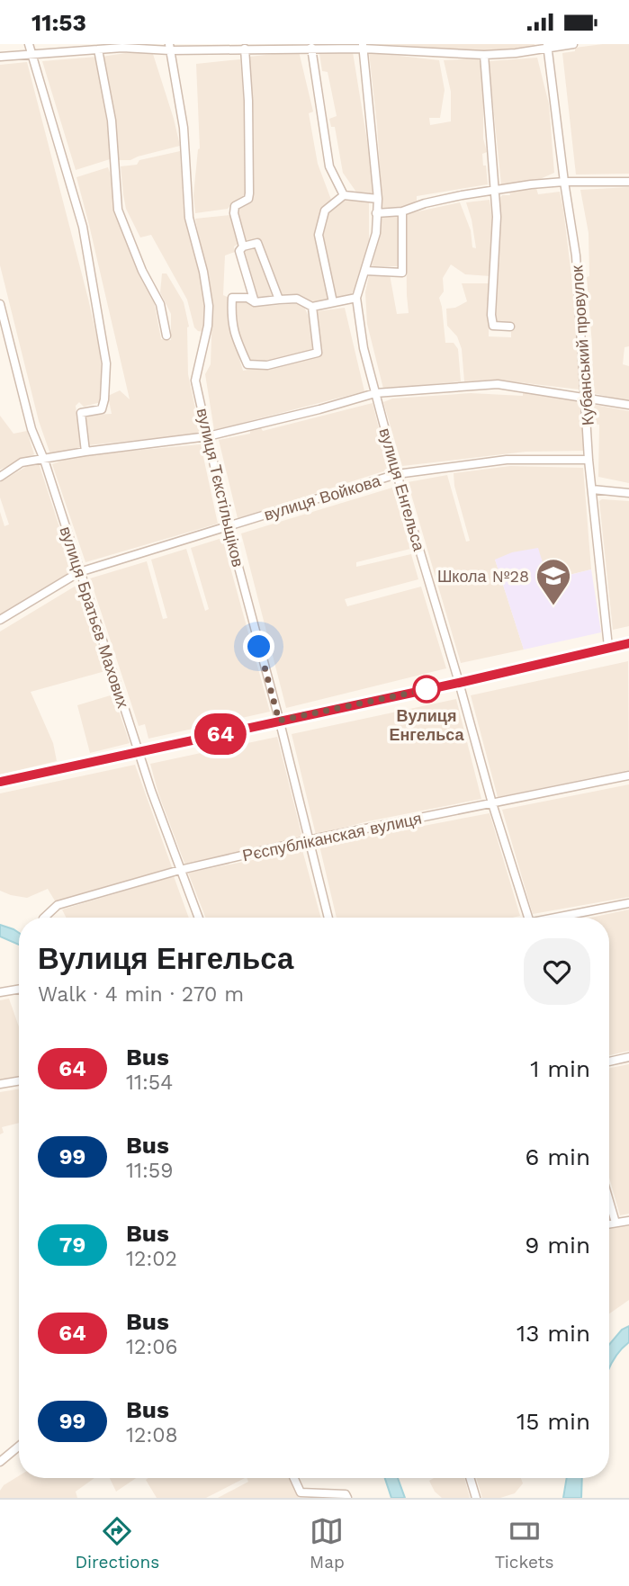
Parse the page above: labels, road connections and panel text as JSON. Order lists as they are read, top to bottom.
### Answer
{
  "streets": {
    "street": [
      "Кубанський провулок",
      "вулиця Тєкстільщіков",
      "вулиця Енгельса",
      "вулиця Войкова",
      "вулиця Братьєв Махових",
      "Рєспубліканская вулиця"
    ]
  },
  "crossings": [
    ["Кубанський провулок", "вулиця Войкова"],
    ["вулиця Тєкстільщіков", "вулиця Войкова"],
    ["вулиця Тєкстільщіков", "Рєспубліканская вулиця"],
    ["вулиця Енгельса", "вулиця Войкова"],
    ["вулиця Енгельса", "Рєспубліканская вулиця"],
    ["вулиця Войкова", "вулиця Братьєв Махових"],
    ["вулиця Братьєв Махових", "Рєспубліканская вулиця"]
  ],
  "places": {
    "school or university": ["Школа №28"],
    "other": ["Вулиця Енгельса"]
  },
  "lines": ["bus line 64"],
  "page": {
    "status": "11:53",
    "on_map": "64",
    "heading": ["Вулиця Енгельса", "Walk · 4 min · 270 m"],
    "list": [
      {
        "mark": "64",
        "name": "Bus",
        "note": "11:54",
        "value": "1 min"
      },
      {
        "mark": "99",
        "name": "Bus",
        "note": "11:59",
        "value": "6 min"
      },
      {
        "mark": "79",
        "name": "Bus",
        "note": "12:02",
        "value": "9 min"
      },
      {
        "mark": "64",
        "name": "Bus",
        "note": "12:06",
        "value": "13 min"
      },
      {
        "mark": "99",
        "name": "Bus",
        "note": "12:08",
        "value": "15 min"
      }
    ],
    "tabs": ["Directions", "Map", "Tickets"]
  }
}
